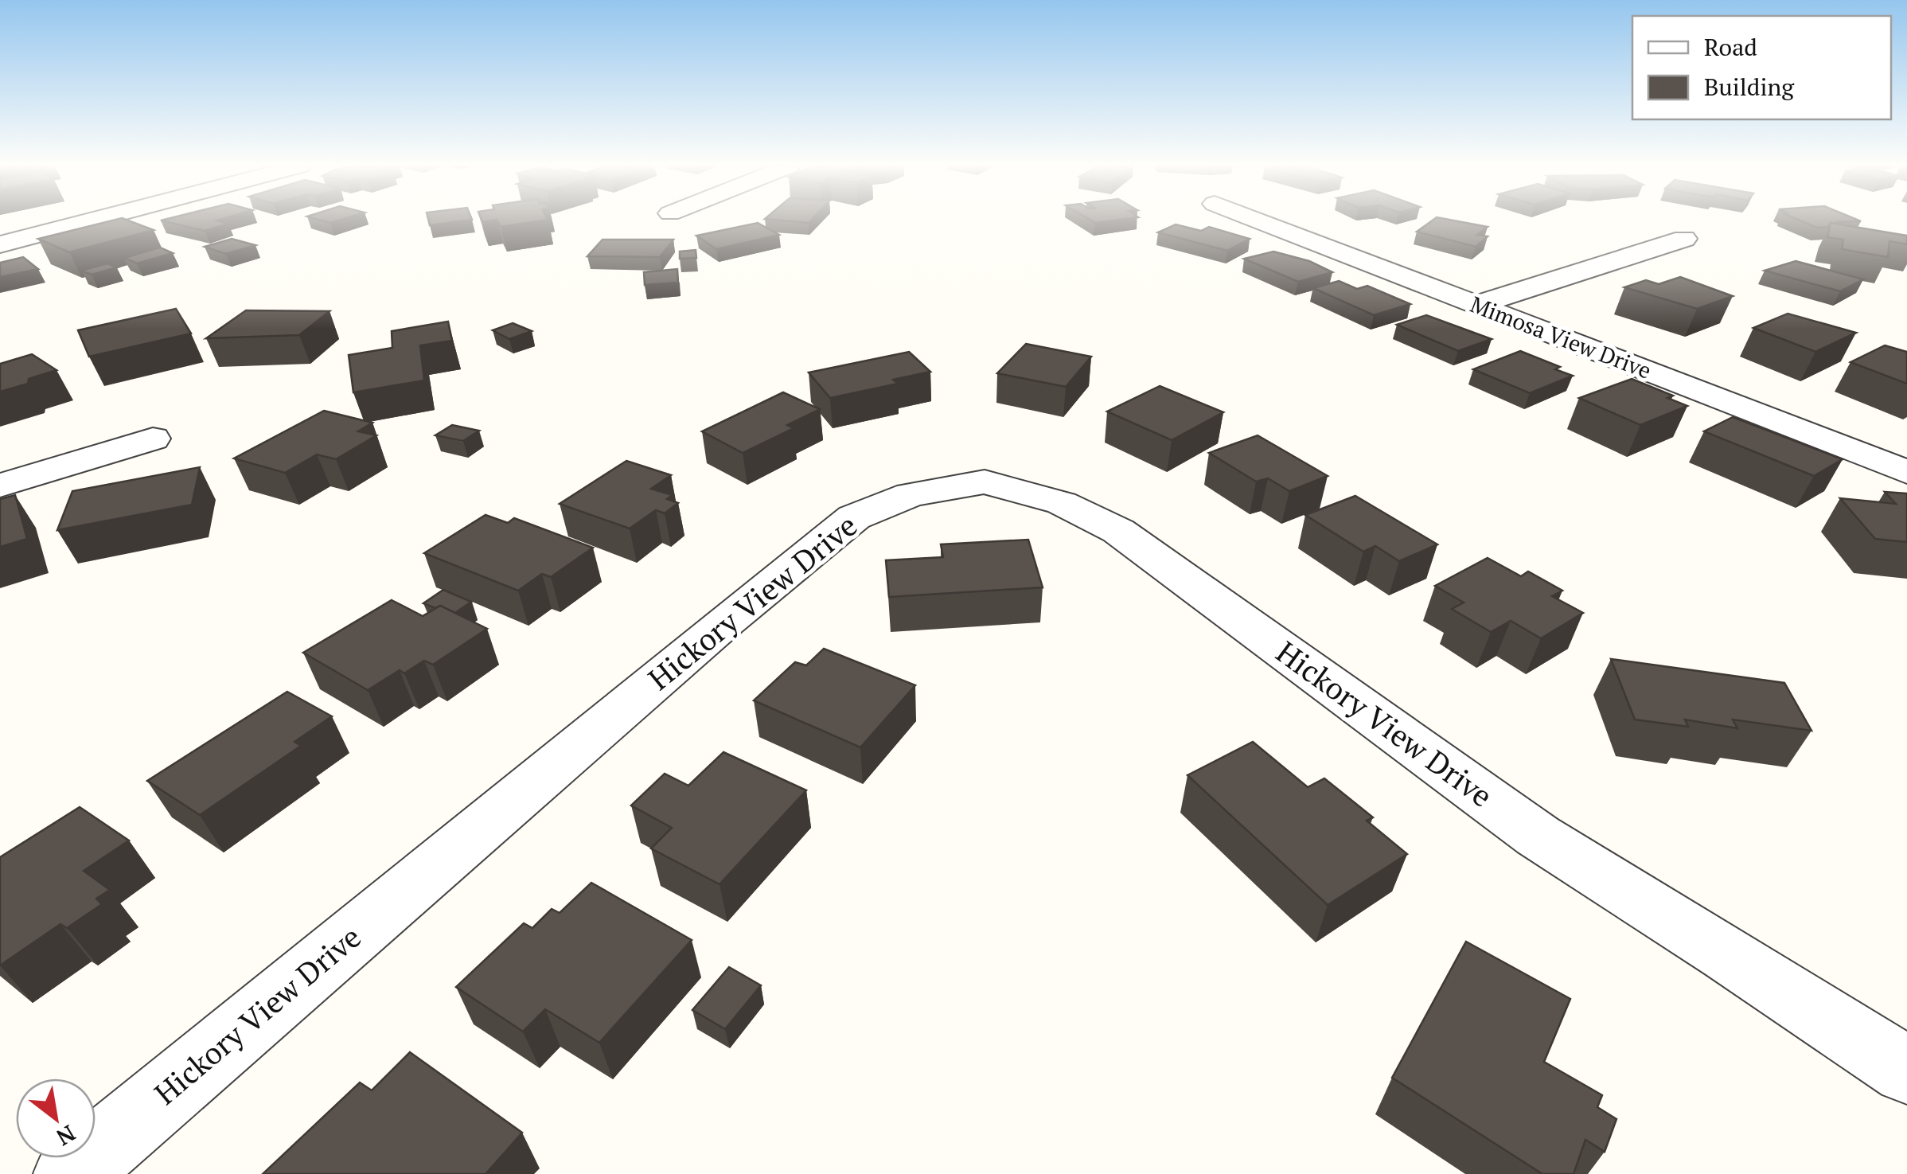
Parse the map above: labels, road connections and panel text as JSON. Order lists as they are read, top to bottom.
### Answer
{
  "streets": {
    "street": ["Mimosa View Drive", "Hickory View Drive"]
  },
  "legend": ["Road", "Building"],
  "north": "bottom right"
}
